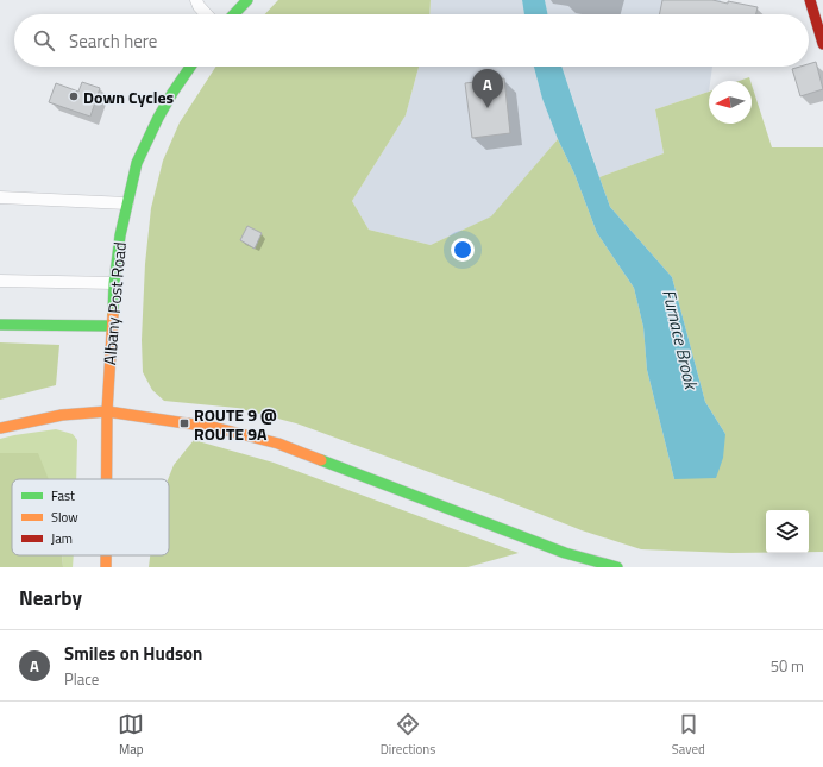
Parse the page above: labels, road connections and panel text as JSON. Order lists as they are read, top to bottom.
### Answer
{
  "streets": {
    "main road": ["Albany Post Road"]
  },
  "water": ["Furnace Brook"],
  "places": {
    "other": ["Down Cycles"],
    "transit": ["ROUTE 9 @ ROUTE 9A"]
  },
  "legend": ["Fast", "Slow", "Jam"],
  "north": "left",
  "page": {
    "search": "Search here",
    "pins": "A",
    "heading": "Nearby",
    "list": [
      {
        "mark": "A",
        "name": "Smiles on Hudson",
        "note": "Place",
        "value": "50 m"
      }
    ],
    "nav": ["Map", "Directions", "Saved"]
  }
}
